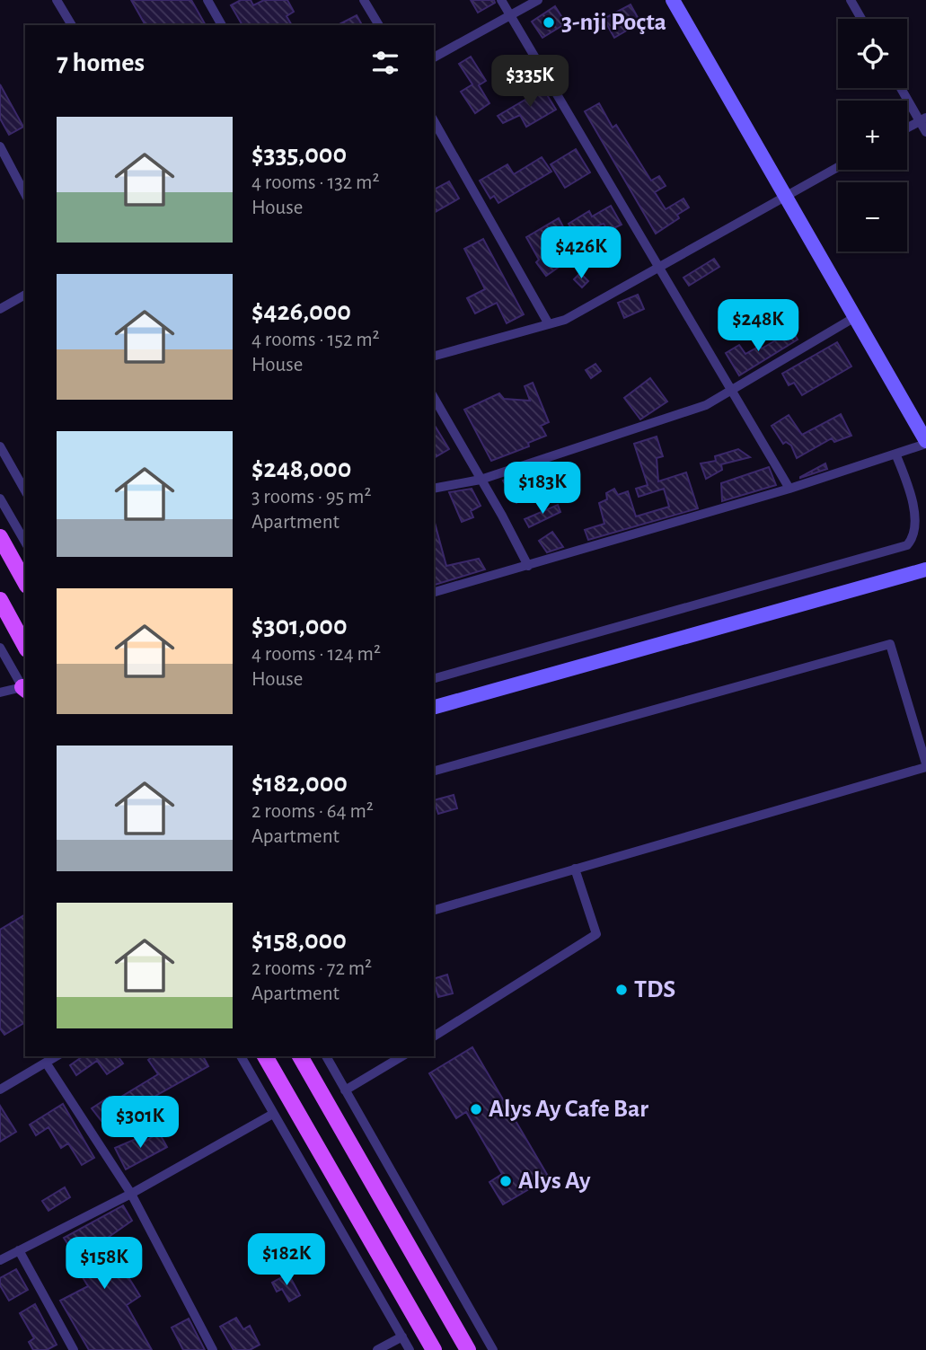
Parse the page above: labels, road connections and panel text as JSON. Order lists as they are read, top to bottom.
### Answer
{
  "places": [
    "3-nji Poçta",
    "TDS",
    "Alys Ay Cafe Bar",
    "Alys Ay"
  ],
  "page": {
    "map_buttons": ["+", "−"],
    "heading": "7 homes",
    "price": [
      "$335K",
      "$426K",
      "$248K",
      "$183K",
      "$301K",
      "$182K",
      "$158K"
    ],
    "list": [
      {
        "name": "$335,000",
        "note": "4 rooms · 132 m² · House"
      },
      {
        "name": "$426,000",
        "note": "4 rooms · 152 m² · House"
      },
      {
        "name": "$248,000",
        "note": "3 rooms · 95 m² · Apartment"
      },
      {
        "name": "$301,000",
        "note": "4 rooms · 124 m² · House"
      },
      {
        "name": "$182,000",
        "note": "2 rooms · 64 m² · Apartment"
      },
      {
        "name": "$158,000",
        "note": "2 rooms · 72 m² · Apartment"
      }
    ]
  }
}
